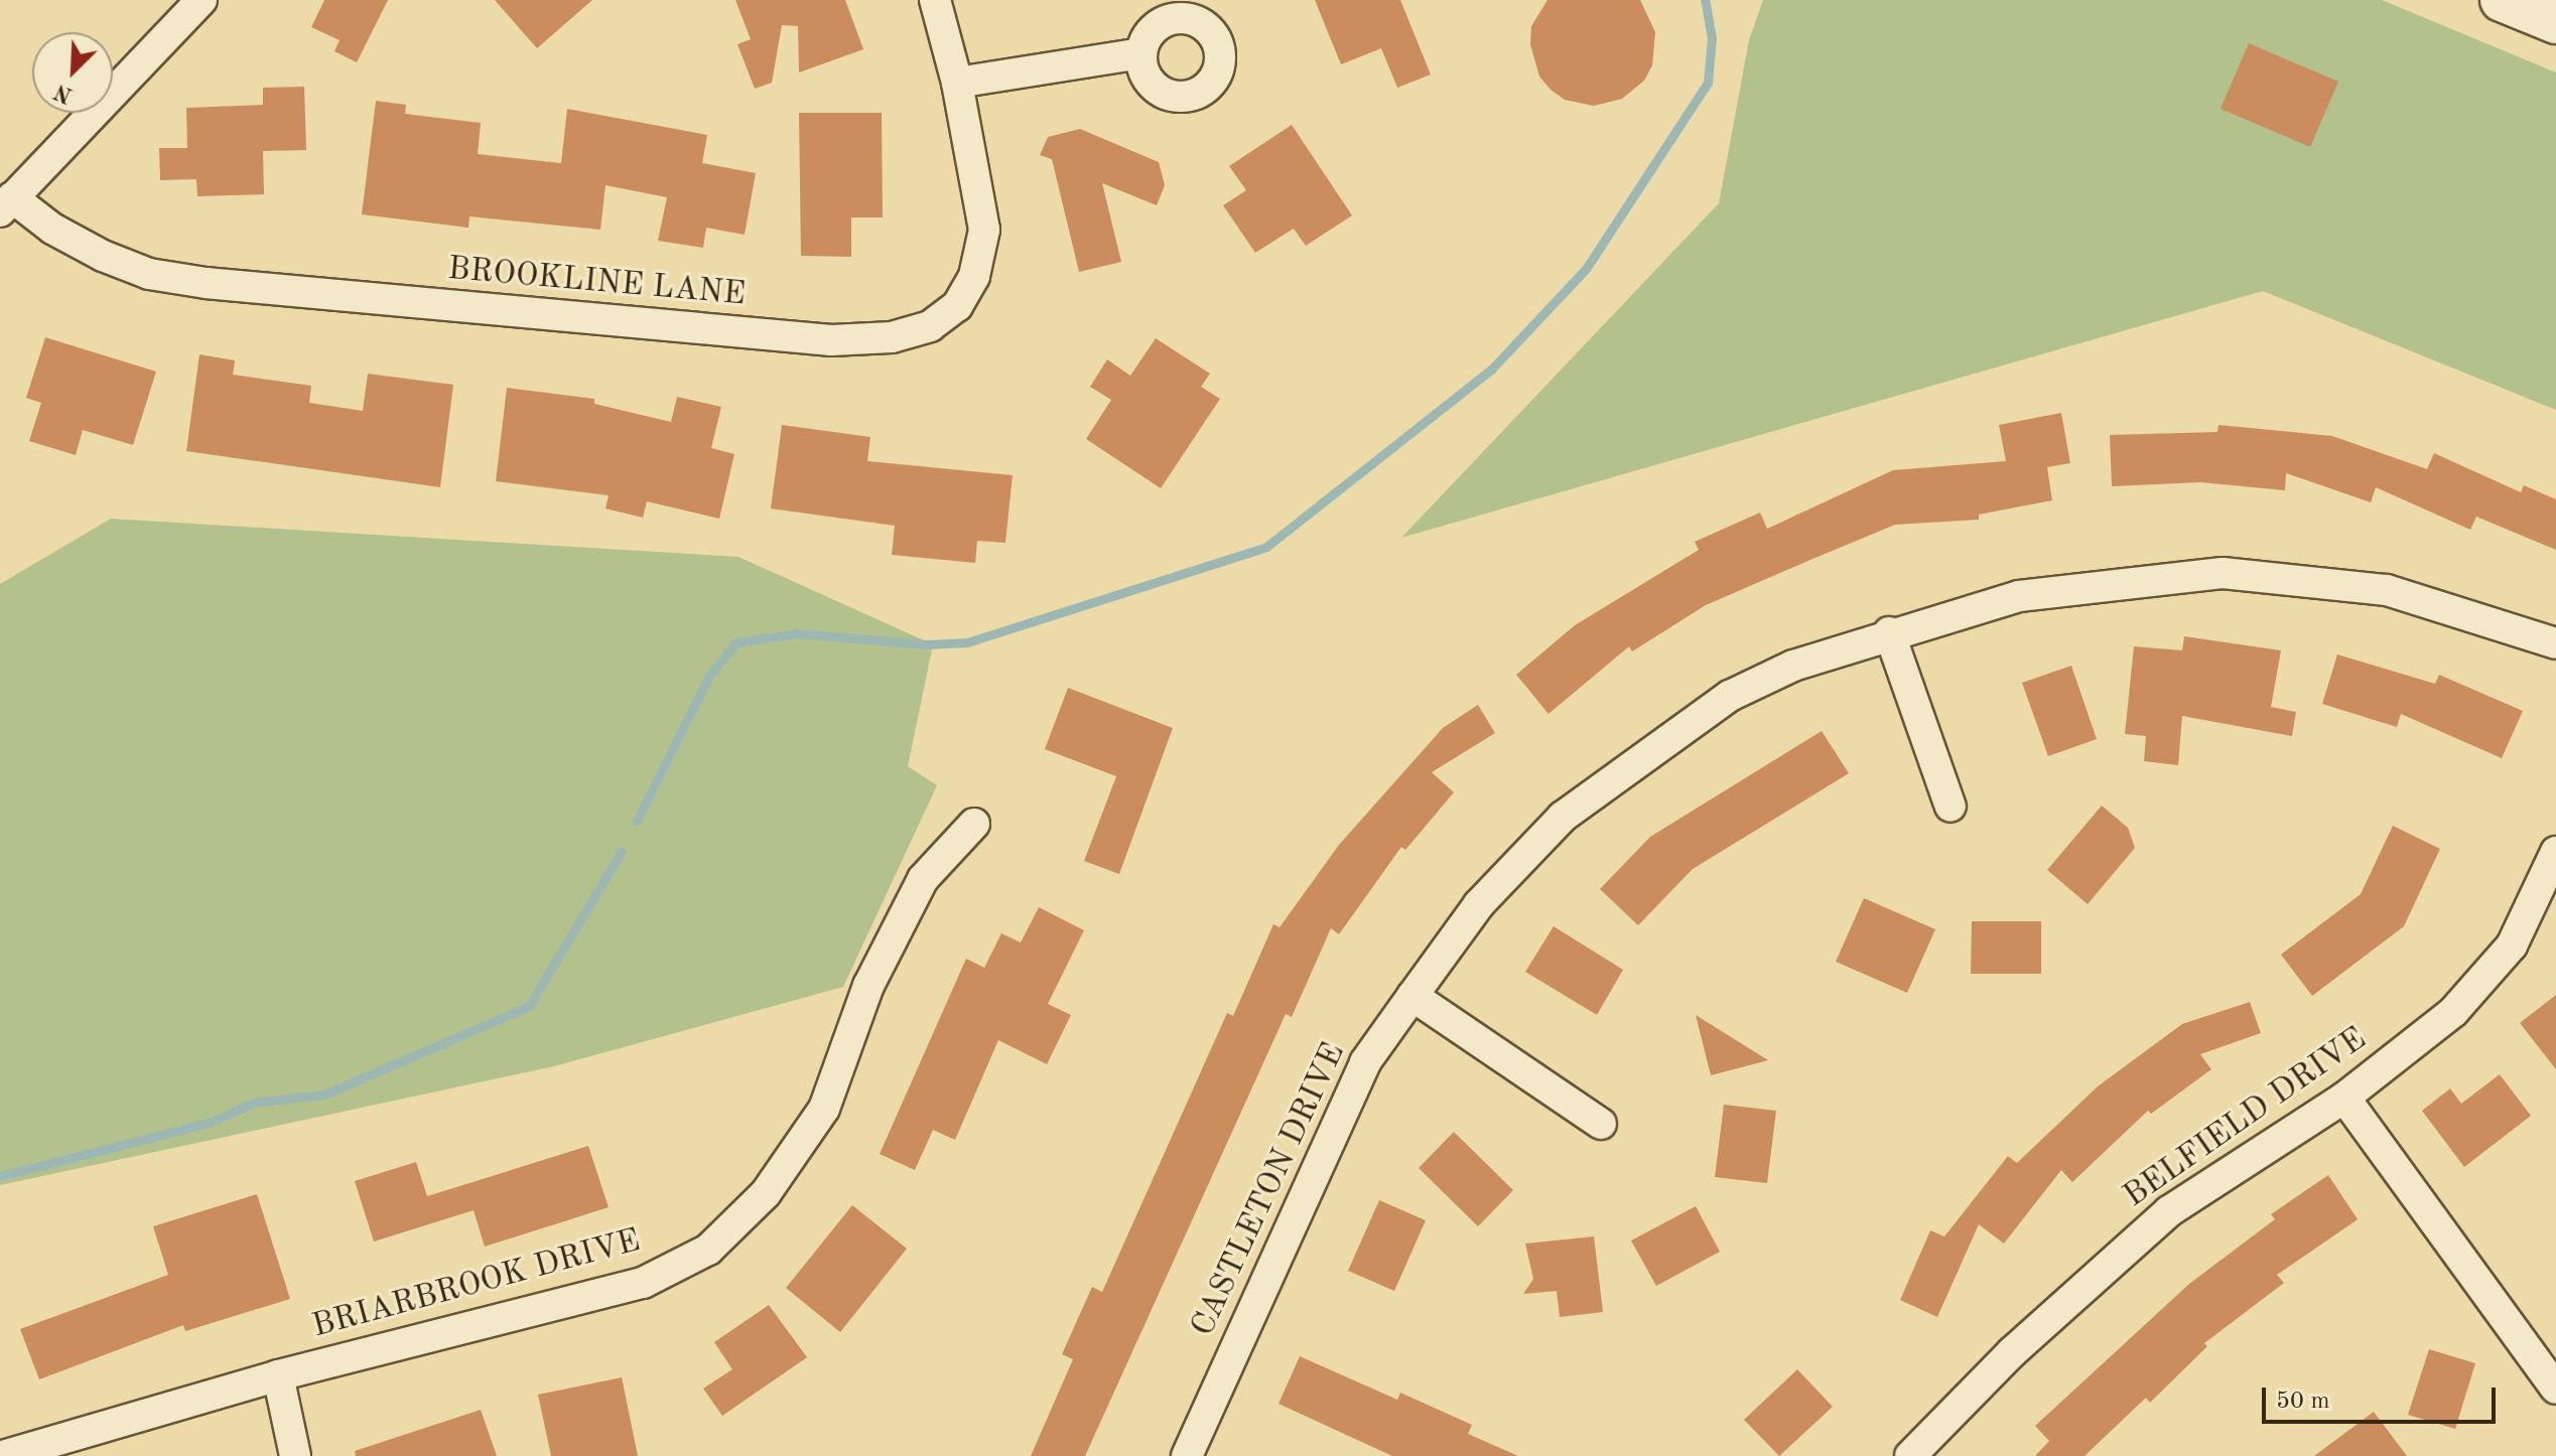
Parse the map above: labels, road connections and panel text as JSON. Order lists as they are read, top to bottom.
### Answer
{
  "streets": {
    "street": [
      "BROOKLINE LANE",
      "BELFIELD DRIVE",
      "CASTLETON DRIVE",
      "BRIARBROOK DRIVE"
    ]
  },
  "scale_bar": "50 m",
  "north": "bottom left"
}
